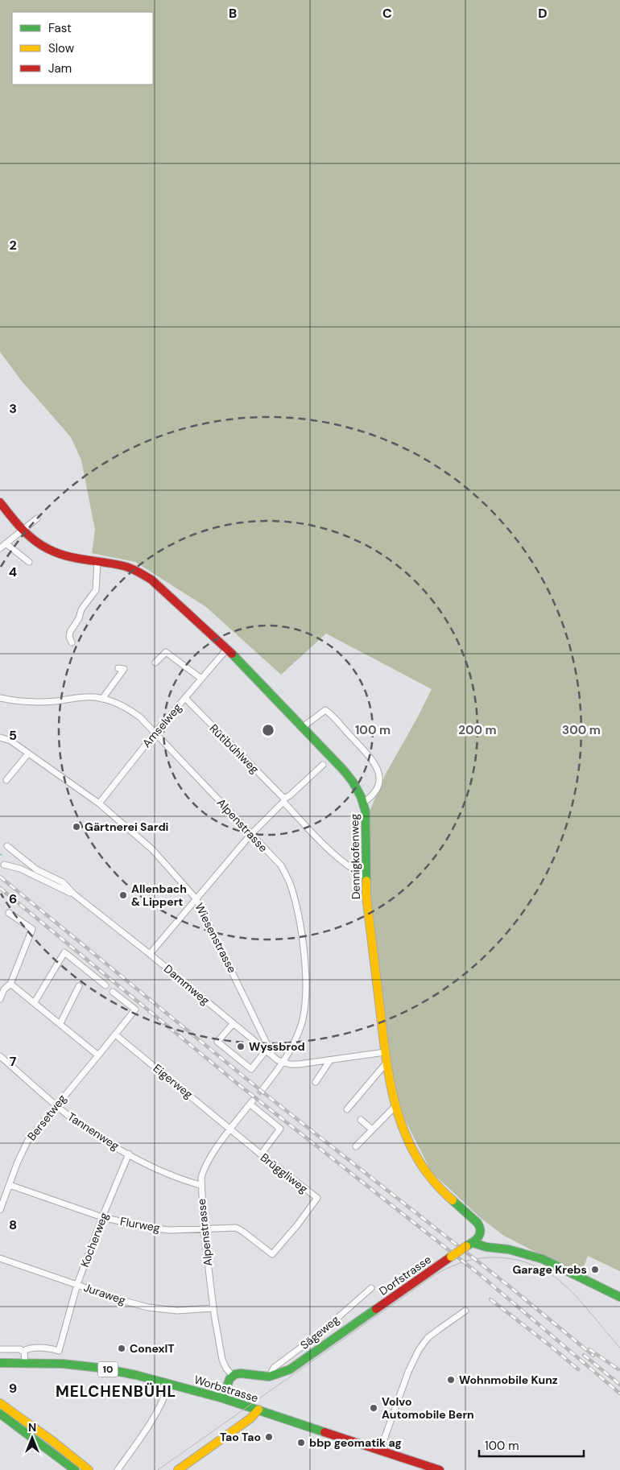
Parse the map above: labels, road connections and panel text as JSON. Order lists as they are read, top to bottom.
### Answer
{
  "streets": {
    "main road": [
      "Dennigkofenweg",
      "Dorfstrasse",
      "10",
      "Worbstrasse"
    ],
    "street": [
      "Amselweg",
      "Rütibühlweg",
      "Alpenstrasse",
      "Wiesenstrasse",
      "Dammweg",
      "Eigerweg",
      "Bersetweg",
      "Tannenweg",
      "Brüggliweg",
      "Flurweg",
      "Kocherweg",
      "Juraweg",
      "Sägeweg"
    ]
  },
  "crossings": [
    ["Amselweg", "Rütibühlweg"],
    ["Amselweg", "Alpenstrasse"],
    ["Amselweg", "Dennigkofenweg"],
    ["Amselweg", "Wiesenstrasse"],
    ["Rütibühlweg", "Dennigkofenweg"],
    ["Alpenstrasse", "Dammweg"],
    ["Alpenstrasse", "Eigerweg"],
    ["Alpenstrasse", "Tannenweg"],
    ["Alpenstrasse", "Brüggliweg"],
    ["Alpenstrasse", "Flurweg"],
    ["Alpenstrasse", "Dorfstrasse"],
    ["Alpenstrasse", "Juraweg"],
    ["Dennigkofenweg", "Dorfstrasse"],
    ["Wiesenstrasse", "Dammweg"],
    ["Eigerweg", "Brüggliweg"],
    ["Bersetweg", "Tannenweg"],
    ["Bersetweg", "Flurweg"],
    ["Tannenweg", "Kocherweg"],
    ["Brüggliweg", "Flurweg"],
    ["Flurweg", "Kocherweg"],
    ["Kocherweg", "Juraweg"],
    ["Dorfstrasse", "Sägeweg"]
  ],
  "districts": ["MELCHENBÜHL"],
  "places": [
    "Gärtnerei Sardi",
    "Allenbach & Lippert",
    "Wyssbrod",
    "Garage Krebs",
    "ConexIT",
    "Wohnmobile Kunz",
    "Volvo Automobile Bern",
    "Tao Tao",
    "bbp geomatik ag"
  ],
  "legend": ["Fast", "Slow", "Jam"],
  "scale_bar": "100 m",
  "north": "top",
  "grid": {
    "columns": ["B", "C", "D"],
    "rows": [
      "2",
      "3",
      "4",
      "5",
      "6",
      "7",
      "8",
      "9"
    ]
  },
  "rings": ["100 m", "200 m", "300 m"]
}
